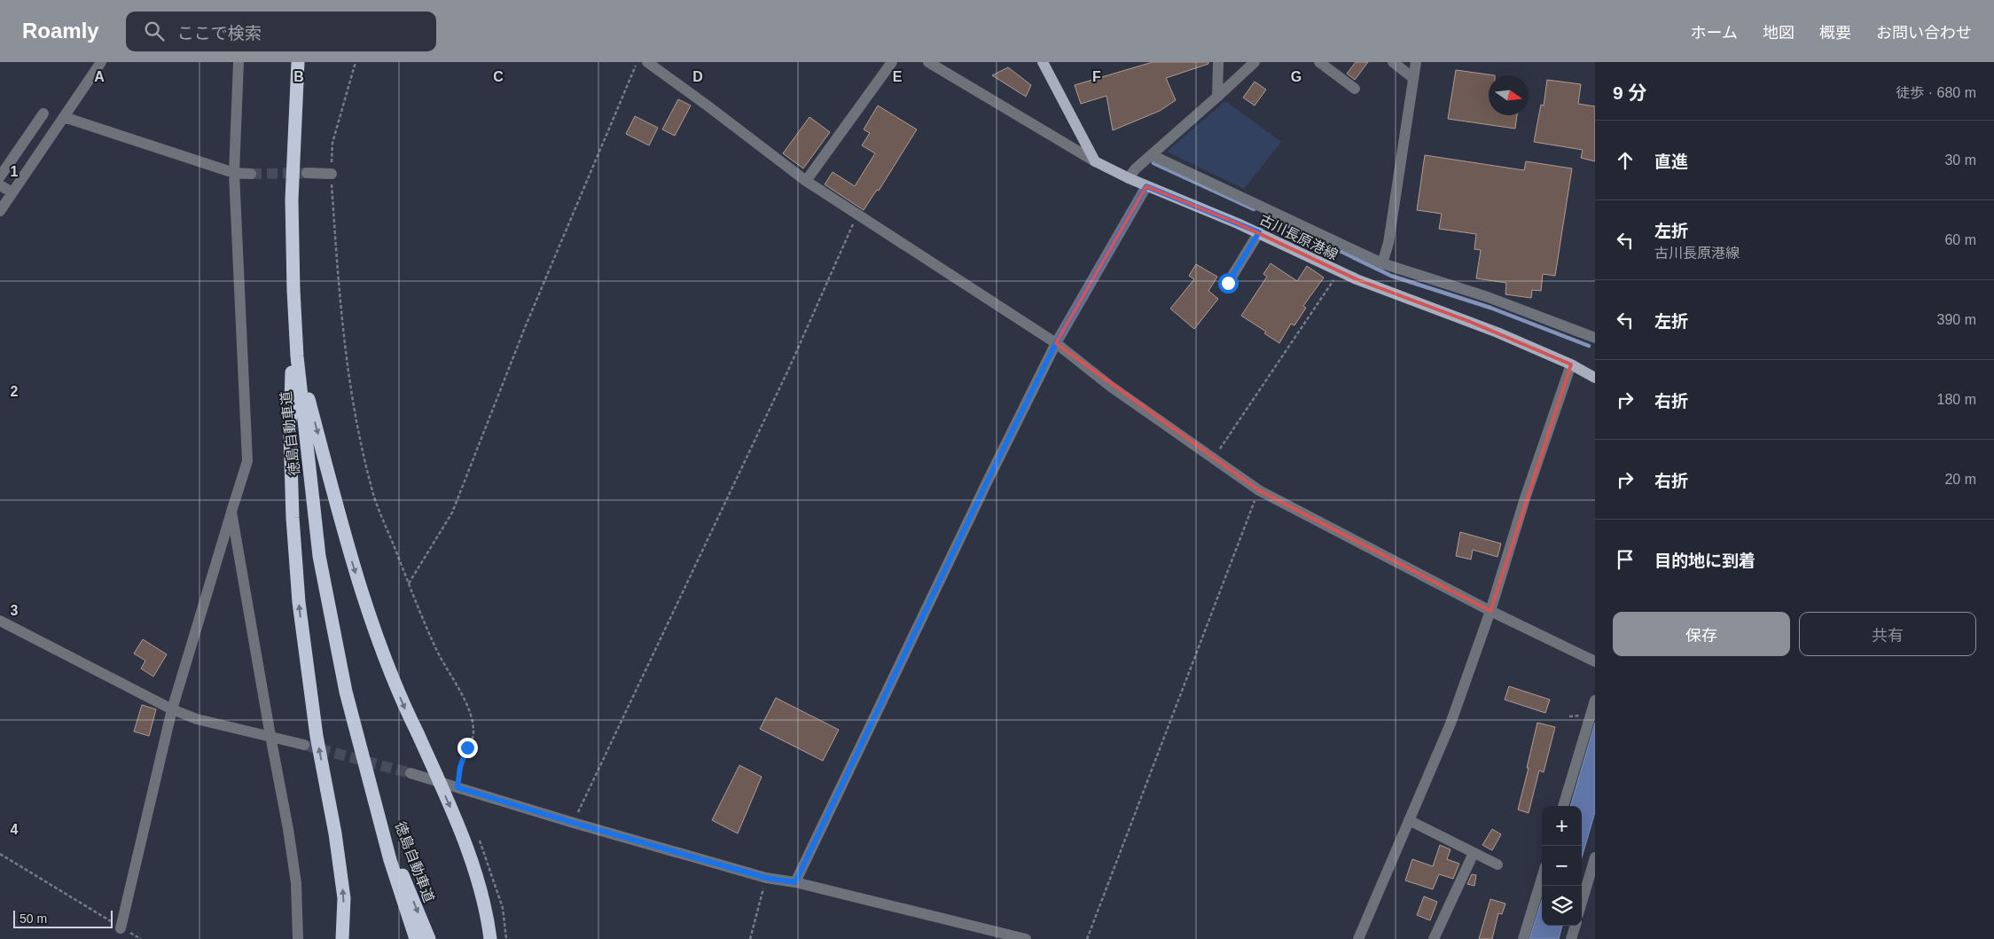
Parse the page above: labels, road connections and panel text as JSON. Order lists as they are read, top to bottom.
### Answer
{
  "streets": {
    "highway": ["徳島自動車道"],
    "main road": ["古川長原港線"]
  },
  "scale_bar": "50 m",
  "north": "right",
  "page": {
    "header": "Roamly",
    "search": "ここで検索",
    "nav": [
      "ホーム",
      "地図",
      "概要",
      "お問い合わせ"
    ],
    "heading": ["9 分", "徒歩 · 680 m"],
    "list": [
      ["直進", "30 m"],
      ["左折", "古川長原港線", "60 m"],
      ["左折", "390 m"],
      ["右折", "180 m"],
      ["右折", "20 m"],
      "目的地に到着"
    ],
    "buttons": ["保存", "共有"],
    "map_buttons": ["+", "−"],
    "scale": "50 m"
  },
  "grid": {
    "columns": [
      "A",
      "B",
      "C",
      "D",
      "E",
      "F",
      "G"
    ],
    "rows": [
      "1",
      "2",
      "3",
      "4"
    ]
  }
}
